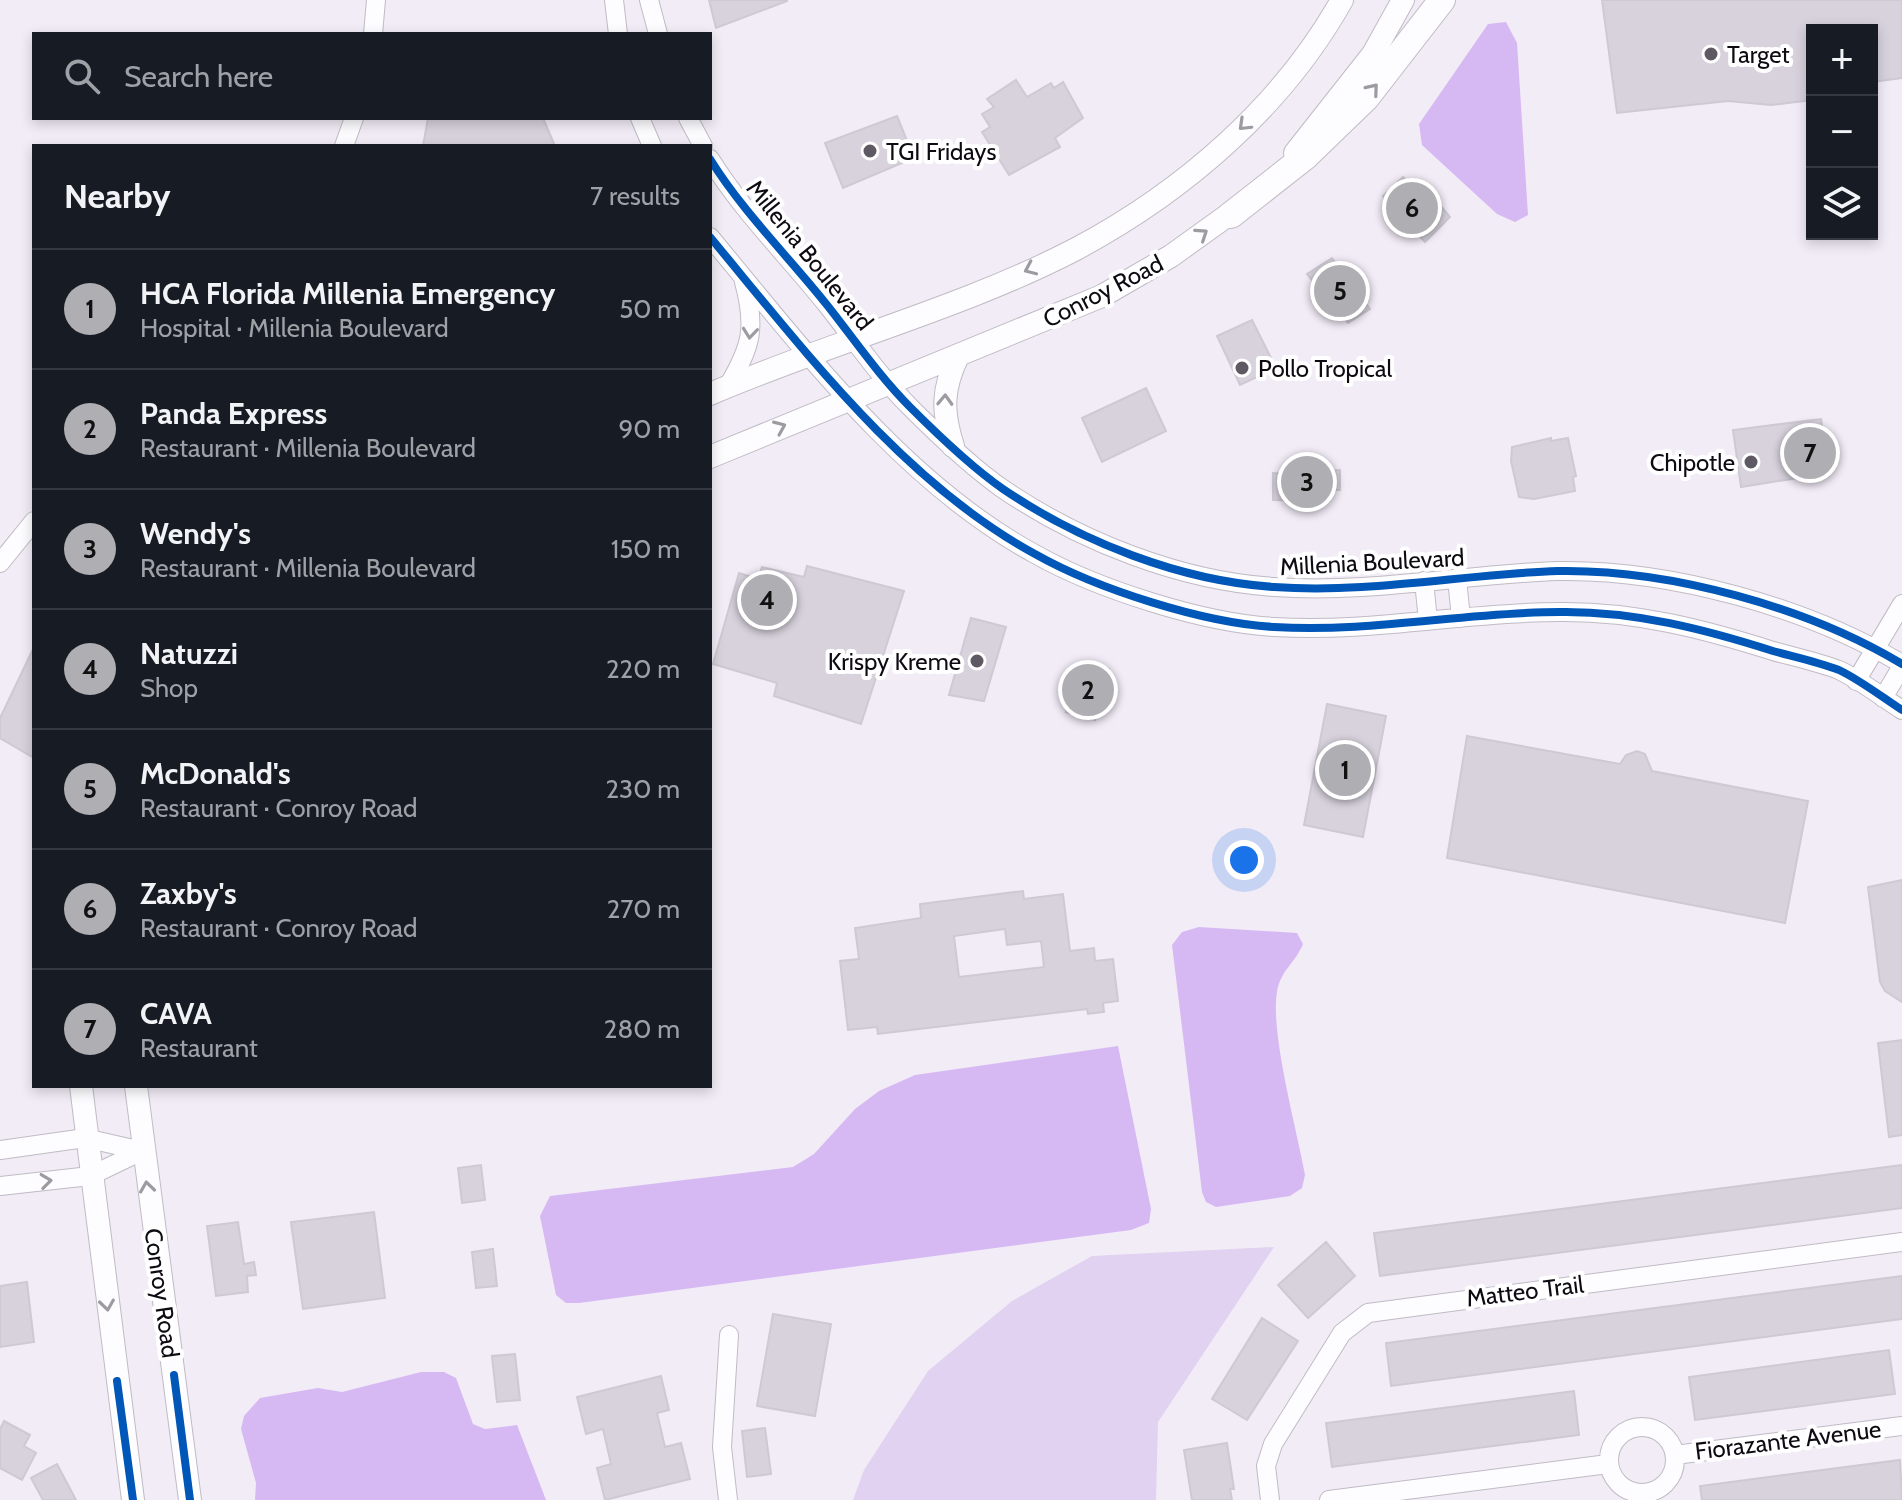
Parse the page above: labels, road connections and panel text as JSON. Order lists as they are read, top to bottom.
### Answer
{
  "streets": {
    "main road": ["Conroy Road"],
    "street": ["Millenia Boulevard", "Matteo Trail", "Fiorazante Avenue"]
  },
  "crossings": [
    ["Millenia Boulevard", "Conroy Road"]
  ],
  "places": [
    "Target",
    "TGI Fridays",
    "Pollo Tropical",
    "Chipotle",
    "Krispy Kreme"
  ],
  "page": {
    "map_buttons": ["+", "−"],
    "search": "Search here",
    "heading": ["Nearby", "7 results"],
    "pins": [
      "6",
      "5",
      "7",
      "3",
      "4",
      "2",
      "1"
    ],
    "list": [
      {
        "mark": "1",
        "name": "HCA Florida Millenia Emergency",
        "note": "Hospital · Millenia Boulevard",
        "value": "50 m"
      },
      {
        "mark": "2",
        "name": "Panda Express",
        "note": "Restaurant · Millenia Boulevard",
        "value": "90 m"
      },
      {
        "mark": "3",
        "name": "Wendy's",
        "note": "Restaurant · Millenia Boulevard",
        "value": "150 m"
      },
      {
        "mark": "4",
        "name": "Natuzzi",
        "note": "Shop",
        "value": "220 m"
      },
      {
        "mark": "5",
        "name": "McDonald's",
        "note": "Restaurant · Conroy Road",
        "value": "230 m"
      },
      {
        "mark": "6",
        "name": "Zaxby's",
        "note": "Restaurant · Conroy Road",
        "value": "270 m"
      },
      {
        "mark": "7",
        "name": "CAVA",
        "note": "Restaurant",
        "value": "280 m"
      }
    ]
  }
}
